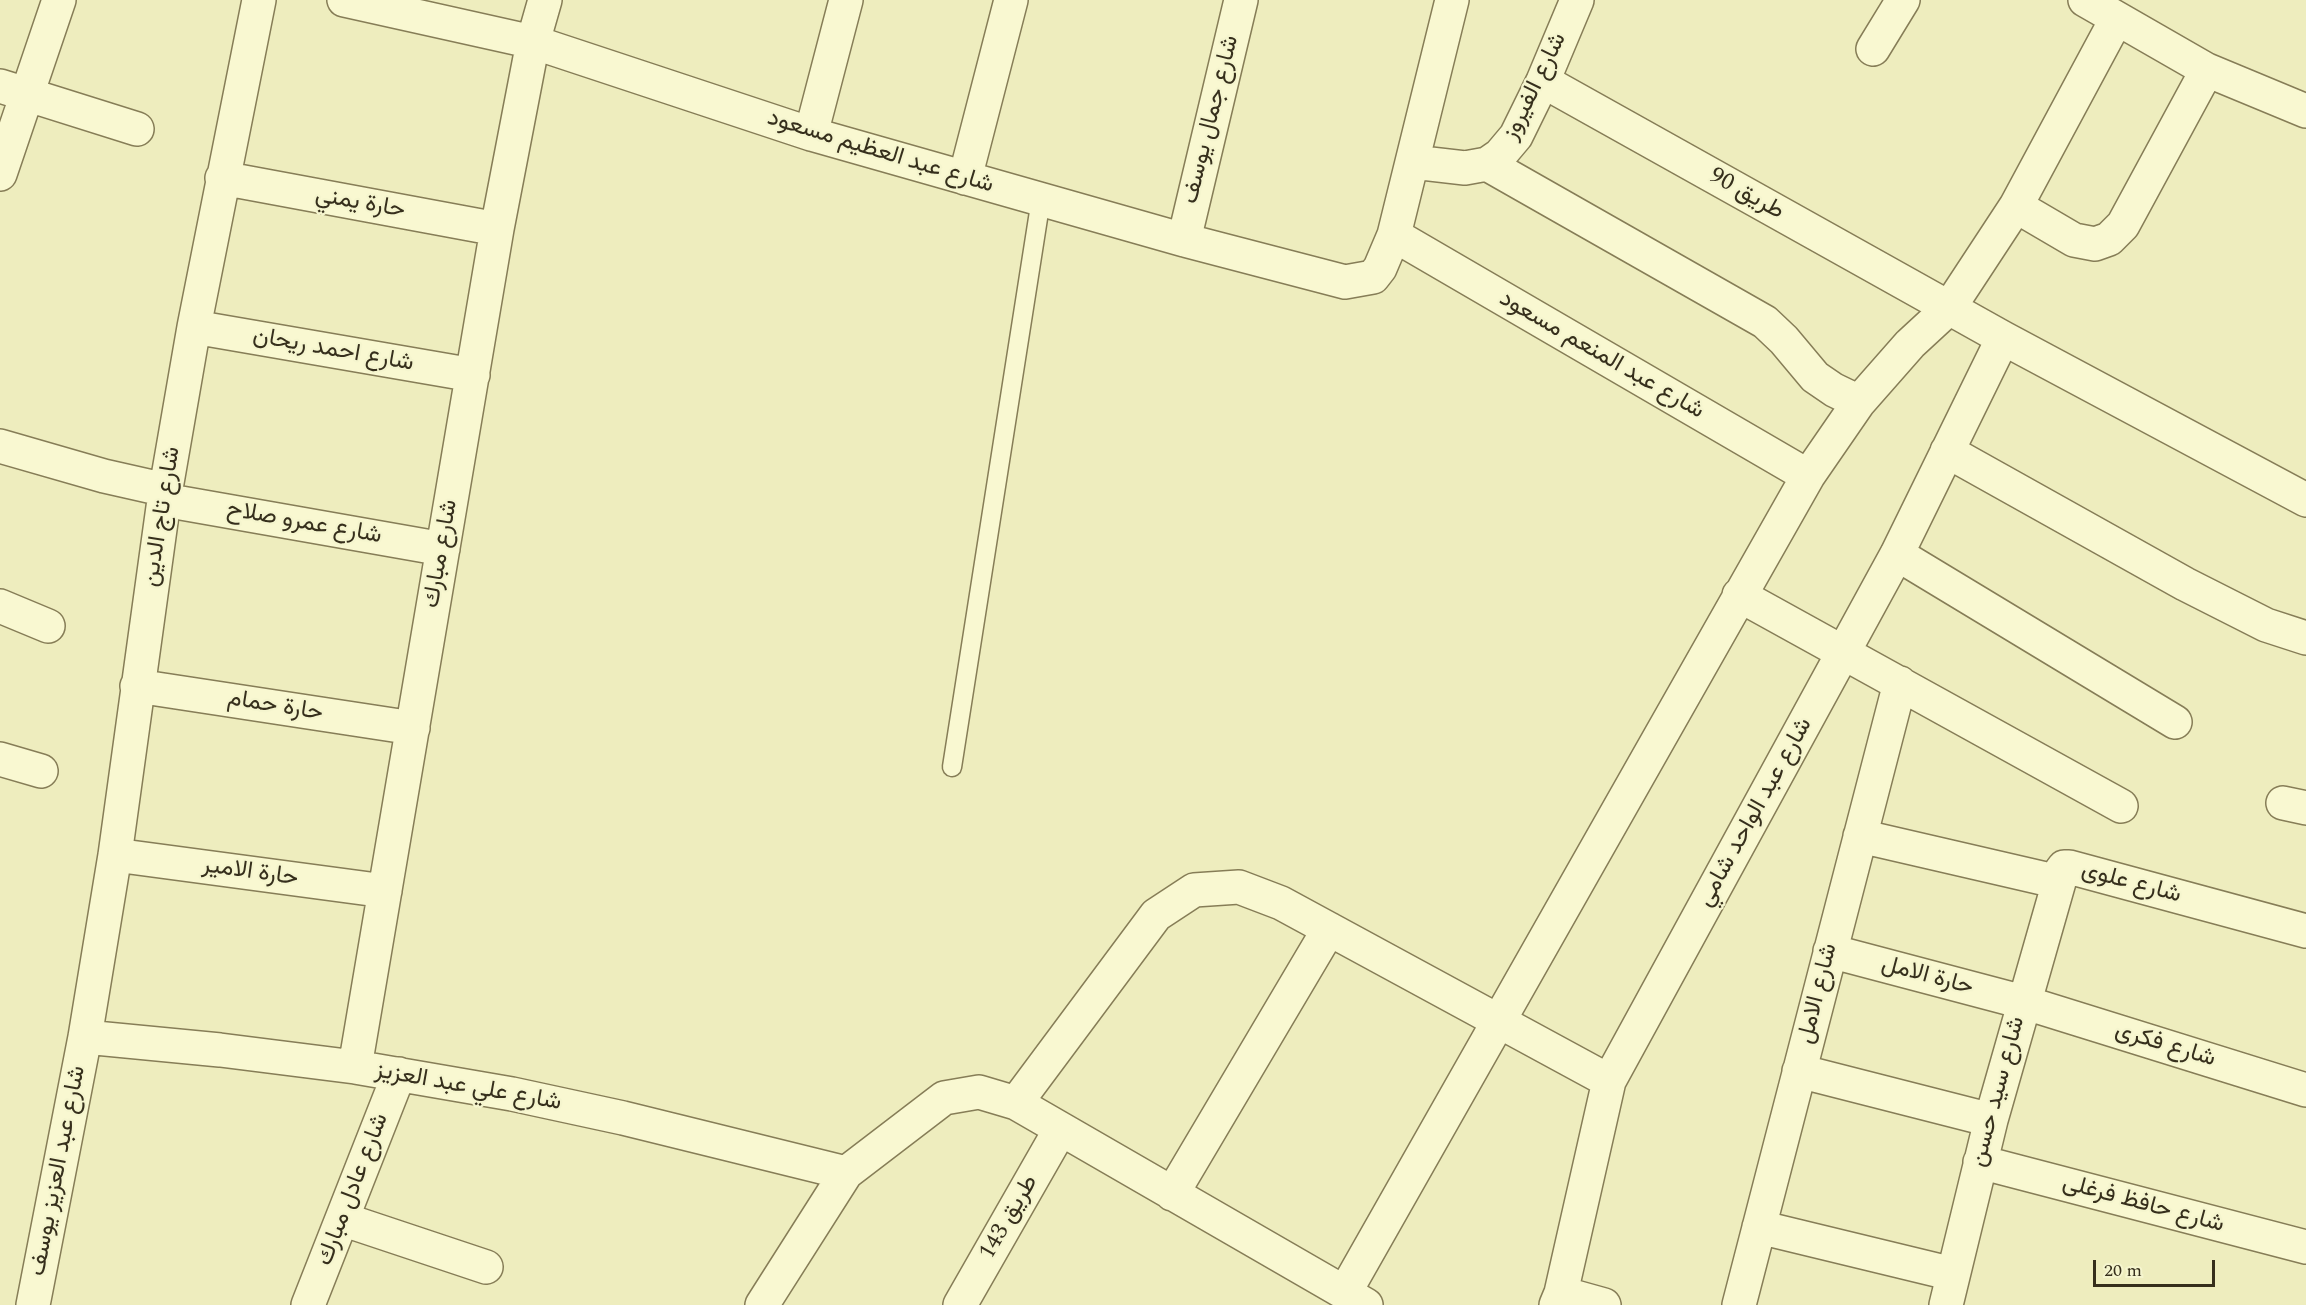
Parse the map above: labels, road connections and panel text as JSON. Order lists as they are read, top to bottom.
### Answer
{
  "streets": {
    "street": [
      "شارع الفيروز",
      "شارع جمال يوسف",
      "شارع عبد العظيم مسعود",
      "طريق 90",
      "حارة يمني",
      "شارع احمد ريحان",
      "شارع عبد المنعم مسعود",
      "شارع تاج الدين",
      "شارع عمرو صلاح",
      "شارع مبارك",
      "حارة حمام",
      "شارع عبد الواحد شامي",
      "حارة الامير",
      "شارع علوى",
      "حارة الامل",
      "شارع الامل",
      "شارع فكرى",
      "شارع علي عبد العزيز",
      "شارع سيد حسن",
      "شارع عبد العزيز يوسف",
      "شارع عادل مبارك",
      "شارع حافظ فرغلى",
      "طريق 143"
    ]
  },
  "crossings": [
    ["شارع الفيروز", "طريق 90"],
    ["شارع جمال يوسف", "شارع عبد العظيم مسعود"],
    ["شارع عبد العظيم مسعود", "شارع عبد المنعم مسعود"],
    ["شارع عبد العظيم مسعود", "شارع مبارك"],
    ["طريق 90", "شارع عبد الواحد شامي"],
    ["حارة يمني", "شارع تاج الدين"],
    ["حارة يمني", "شارع مبارك"],
    ["شارع احمد ريحان", "شارع تاج الدين"],
    ["شارع احمد ريحان", "شارع مبارك"],
    ["شارع تاج الدين", "شارع عمرو صلاح"],
    ["شارع تاج الدين", "حارة حمام"],
    ["شارع تاج الدين", "حارة الامير"],
    ["شارع تاج الدين", "شارع علي عبد العزيز"],
    ["شارع تاج الدين", "شارع عبد العزيز يوسف"],
    ["شارع عمرو صلاح", "شارع مبارك"],
    ["شارع مبارك", "حارة حمام"],
    ["شارع مبارك", "حارة الامير"],
    ["شارع مبارك", "شارع علي عبد العزيز"],
    ["شارع علوى", "شارع الامل"],
    ["شارع علوى", "شارع سيد حسن"],
    ["حارة الامل", "شارع الامل"],
    ["حارة الامل", "شارع فكرى"],
    ["حارة الامل", "شارع سيد حسن"],
    ["شارع فكرى", "شارع سيد حسن"],
    ["شارع علي عبد العزيز", "شارع عبد العزيز يوسف"],
    ["شارع علي عبد العزيز", "شارع عادل مبارك"],
    ["شارع سيد حسن", "شارع حافظ فرغلى"]
  ],
  "scale_bar": "20 m"
}
